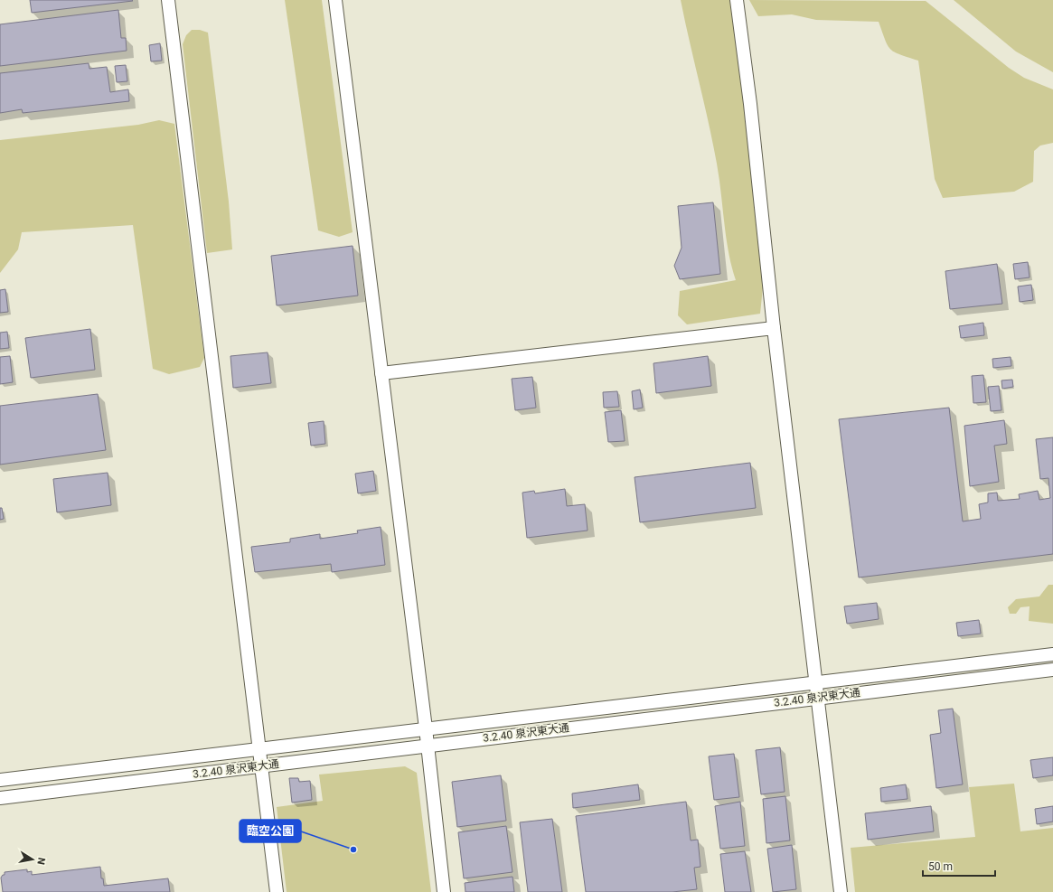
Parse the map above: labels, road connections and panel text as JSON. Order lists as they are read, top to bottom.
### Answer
{
  "streets": {
    "street": ["3.2.40 泉沢東大通"]
  },
  "places": ["臨空公園"],
  "scale_bar": "50 m",
  "north": "right"
}
